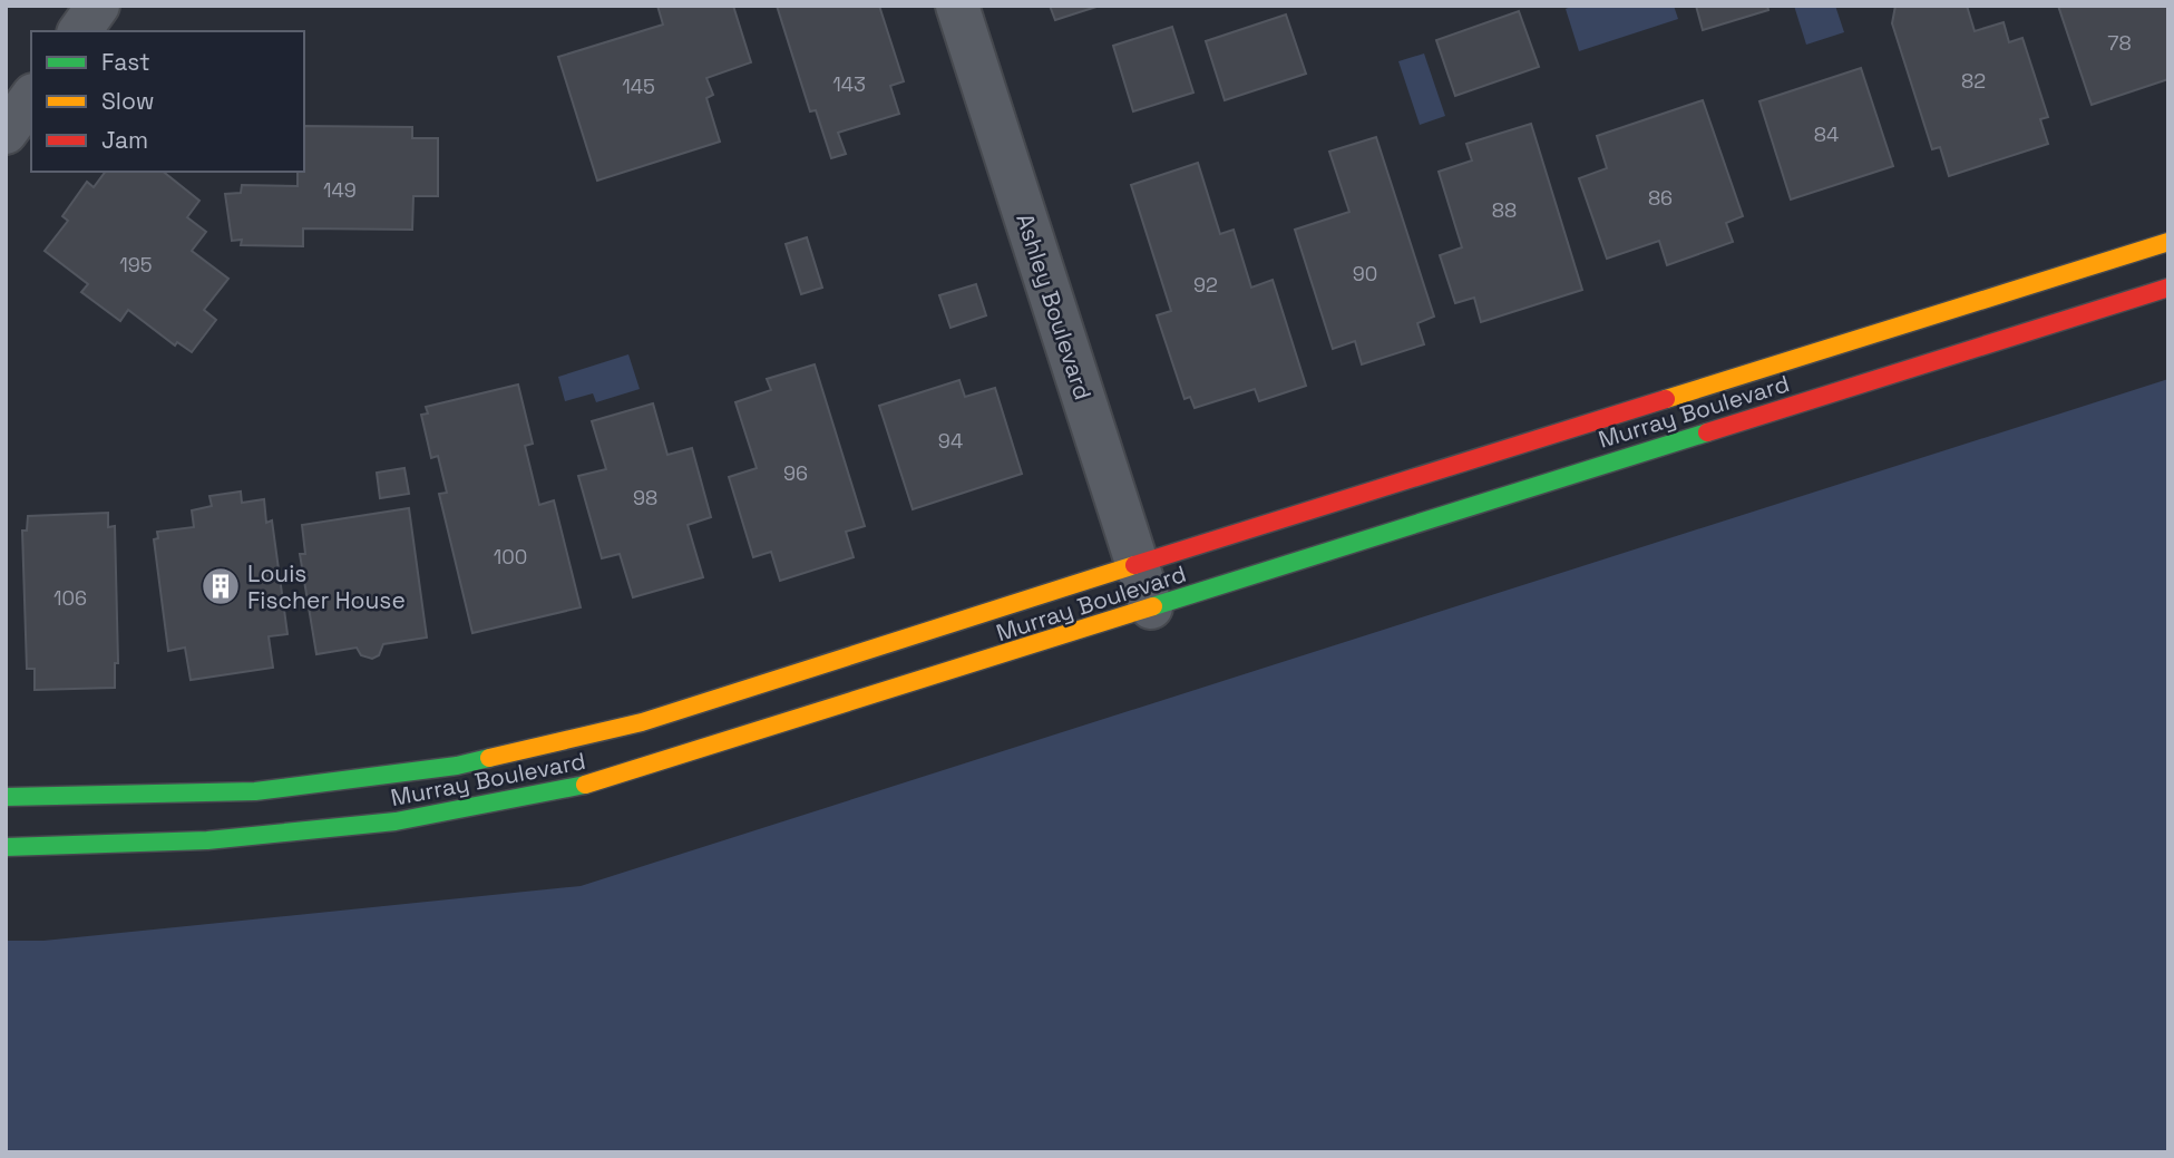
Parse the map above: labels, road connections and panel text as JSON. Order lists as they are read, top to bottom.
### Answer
{
  "streets": {
    "street": ["Ashley Boulevard", "Murray Boulevard"]
  },
  "crossings": [
    ["Ashley Boulevard", "Murray Boulevard"]
  ],
  "places": {
    "building": ["Louis Fischer House"]
  },
  "house_numbers": [
    "78",
    "82",
    "143",
    "145",
    "84",
    "149",
    "86",
    "88",
    "195",
    "90",
    "92",
    "94",
    "96",
    "98",
    "100",
    "106"
  ],
  "legend": ["Fast", "Slow", "Jam"]
}
